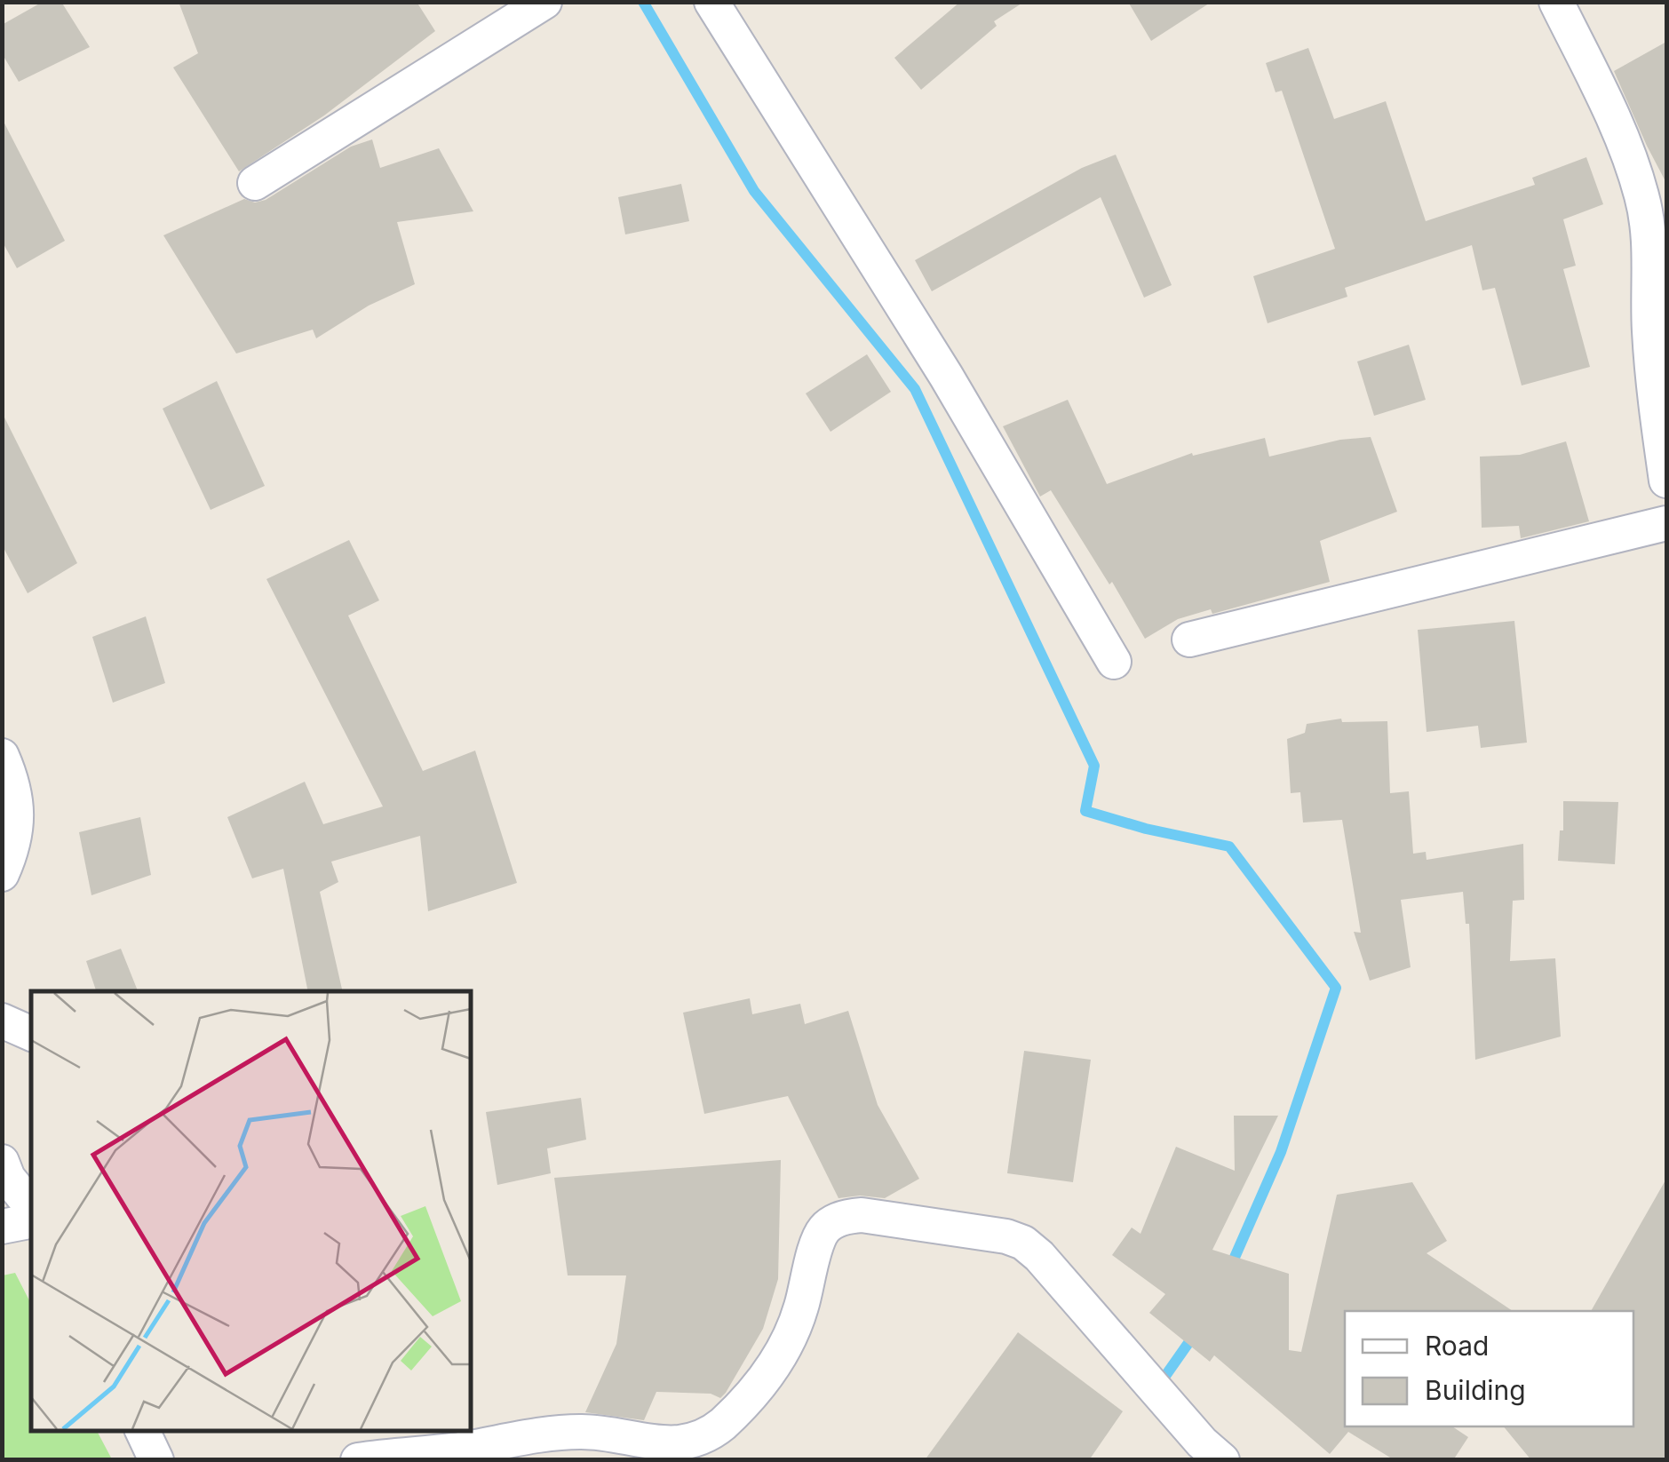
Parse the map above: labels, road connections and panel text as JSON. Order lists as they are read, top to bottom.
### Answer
{
  "legend": ["Road", "Building"]
}
